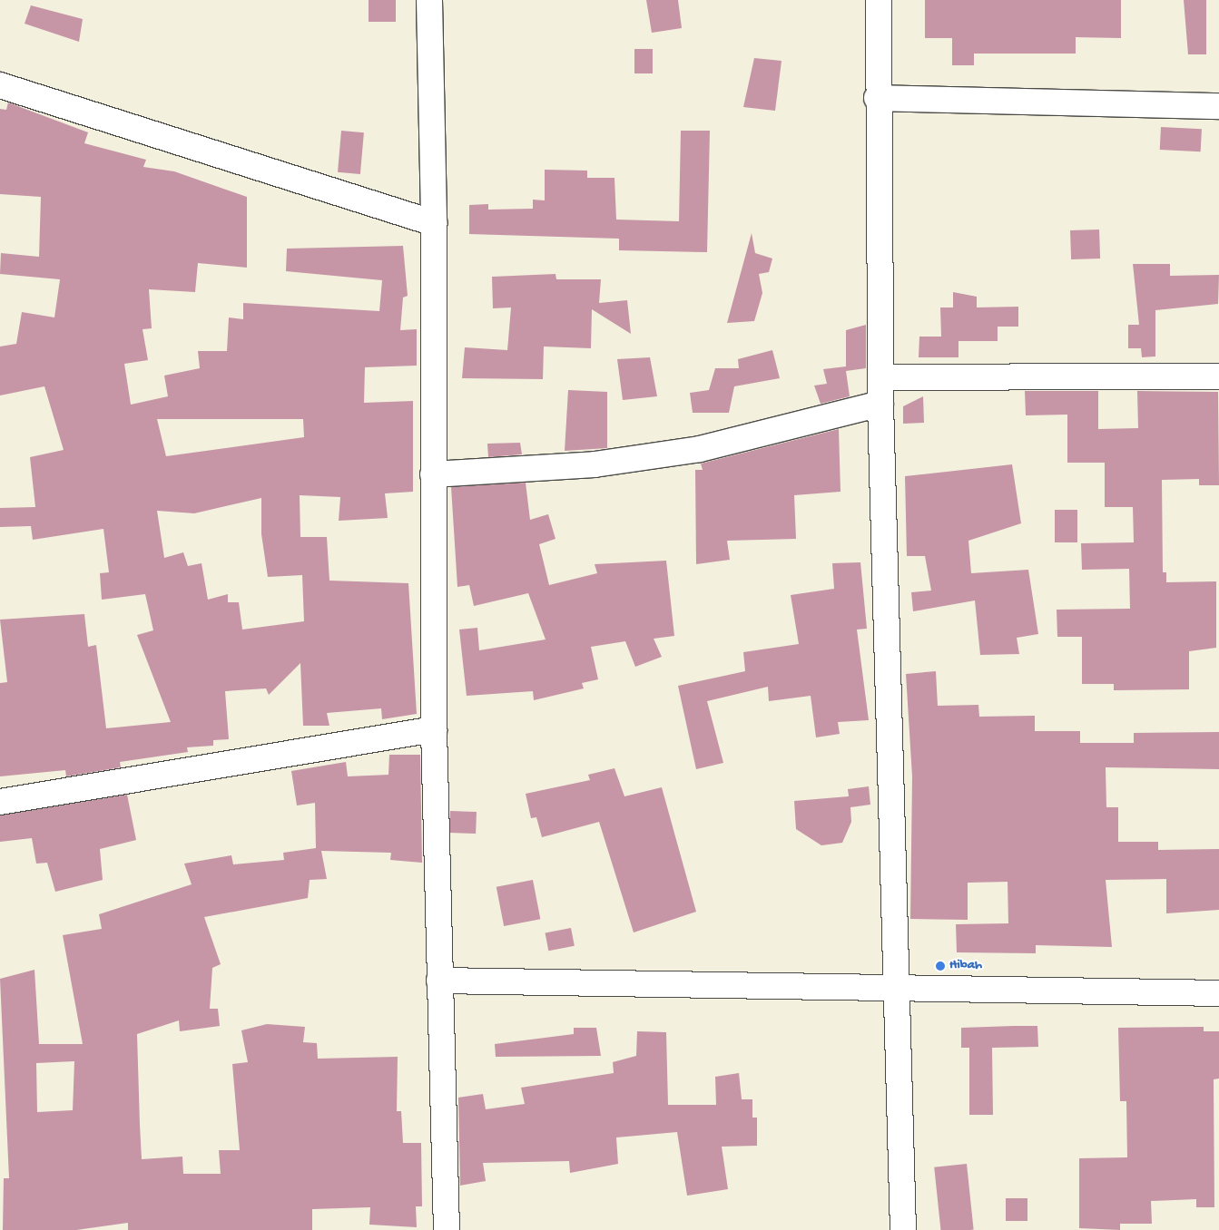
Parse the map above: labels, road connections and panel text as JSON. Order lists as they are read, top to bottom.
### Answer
{
  "places": ["Hibah"]
}
